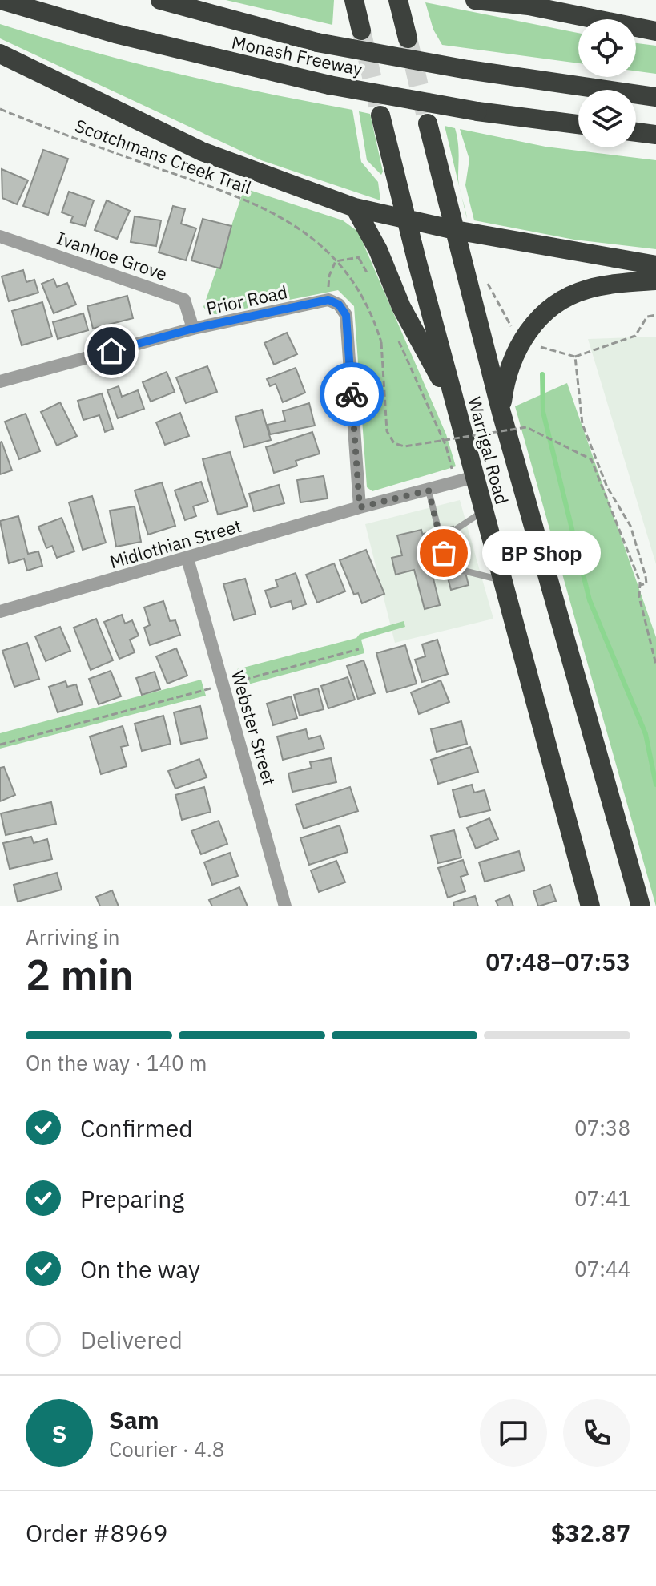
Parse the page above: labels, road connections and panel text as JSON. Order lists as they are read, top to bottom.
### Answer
{
  "streets": {
    "highway": ["Monash Freeway", "Warrigal Road"],
    "street": [
      "Ivanhoe Grove",
      "Prior Road",
      "Midlothian Street",
      "Webster Street"
    ],
    "path": ["Scotchmans Creek Trail"]
  },
  "crossings": [
    ["Ivanhoe Grove", "Prior Road"],
    ["Warrigal Road", "Midlothian Street"],
    ["Midlothian Street", "Webster Street"]
  ],
  "places": ["BP Shop"],
  "page": {
    "bubble": "BP Shop",
    "heading": ["2 min", "Arriving in", "07:48–07:53"],
    "panel": [
      "Sam",
      "Courier · 4.8",
      "Order #8969",
      "$32.87"
    ],
    "bar": "On the way · 140 m",
    "list": [
      ["Confirmed", "07:38"],
      ["Preparing", "07:41"],
      ["On the way", "07:44"],
      "Delivered"
    ],
    "round": "S"
  }
}
